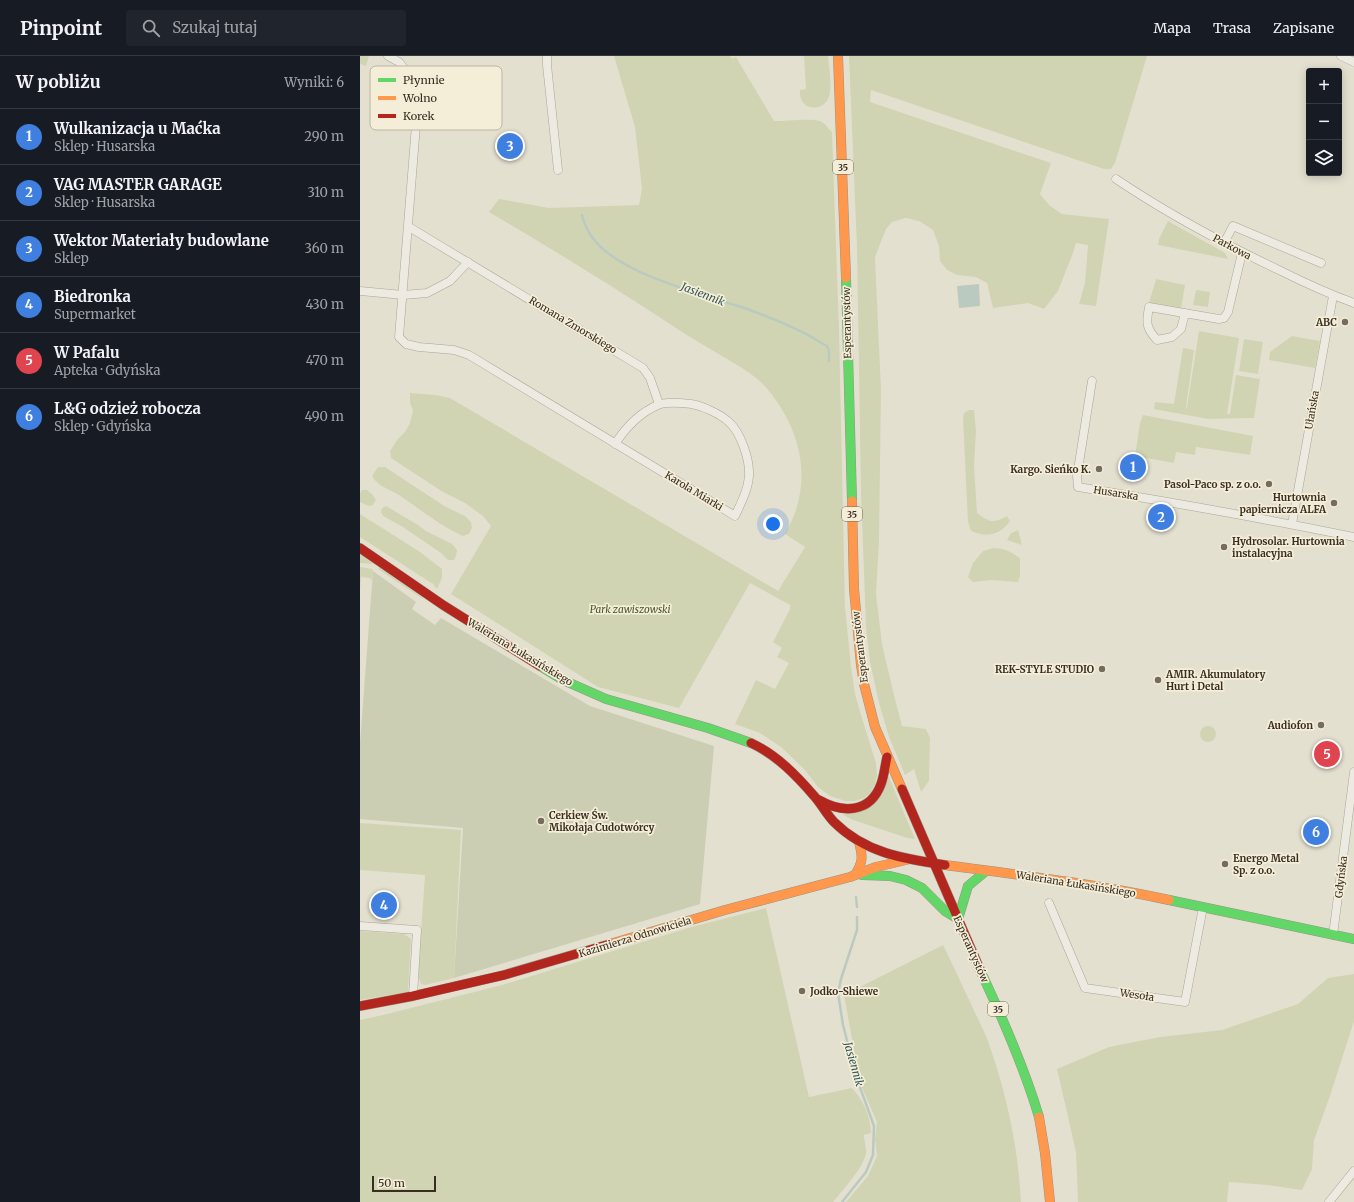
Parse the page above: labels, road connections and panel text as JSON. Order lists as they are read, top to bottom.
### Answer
{
  "streets": {
    "street": [
      "35",
      "Parkowa",
      "Esperantystów",
      "Romana Zmorskiego",
      "Ułańska",
      "Karola Miarki",
      "Husarska",
      "Waleriana Łukasińskiego",
      "Gdyńska",
      "Kazimierza Odnowiciela",
      "Wesoła"
    ]
  },
  "crossings": [
    ["Parkowa", "Ułańska"],
    ["Esperantystów", "Waleriana Łukasińskiego"],
    ["Romana Zmorskiego", "Karola Miarki"],
    ["Ułańska", "Husarska"],
    ["Waleriana Łukasińskiego", "Gdyńska"],
    ["Waleriana Łukasińskiego", "Kazimierza Odnowiciela"],
    ["Waleriana Łukasińskiego", "Wesoła"]
  ],
  "water": ["Jasiennik"],
  "parks": ["Park zawiszowski"],
  "places": [
    "ABC",
    "Kargo. Sieńko K.",
    "Pasol-Paco sp. z o.o.",
    "Hurtownia papiernicza ALFA",
    "Hydrosolar. Hurtownia instalacyjna",
    "REK-STYLE STUDIO",
    "AMIR. Akumulatory Hurt i Detal",
    "Audiofon",
    "Cerkiew Św. Mikołaja Cudotwórcy",
    "Energo Metal Sp. z o.o.",
    "Jodko-Shiewe"
  ],
  "legend": ["Płynnie", "Wolno", "Korek"],
  "scale_bar": "50 m",
  "page": {
    "header": "Pinpoint",
    "search": "Szukaj tutaj",
    "nav": ["Mapa", "Trasa", "Zapisane"],
    "heading": ["W pobliżu", "Wyniki: 6"],
    "map_buttons": ["+", "−"],
    "list": [
      {
        "mark": "1",
        "name": "Wulkanizacja u Maćka",
        "note": "Sklep · Husarska",
        "value": "290 m"
      },
      {
        "mark": "2",
        "name": "VAG MASTER GARAGE",
        "note": "Sklep · Husarska",
        "value": "310 m"
      },
      {
        "mark": "3",
        "name": "Wektor Materiały budowlane",
        "note": "Sklep",
        "value": "360 m"
      },
      {
        "mark": "4",
        "name": "Biedronka",
        "note": "Supermarket",
        "value": "430 m"
      },
      {
        "mark": "5",
        "name": "W Pafalu",
        "note": "Apteka · Gdyńska",
        "value": "470 m"
      },
      {
        "mark": "6",
        "name": "L&G odzież robocza",
        "note": "Sklep · Gdyńska",
        "value": "490 m"
      }
    ],
    "pins": [
      "3",
      "1",
      "2",
      "5",
      "6",
      "4"
    ],
    "scale": "50 m"
  }
}
